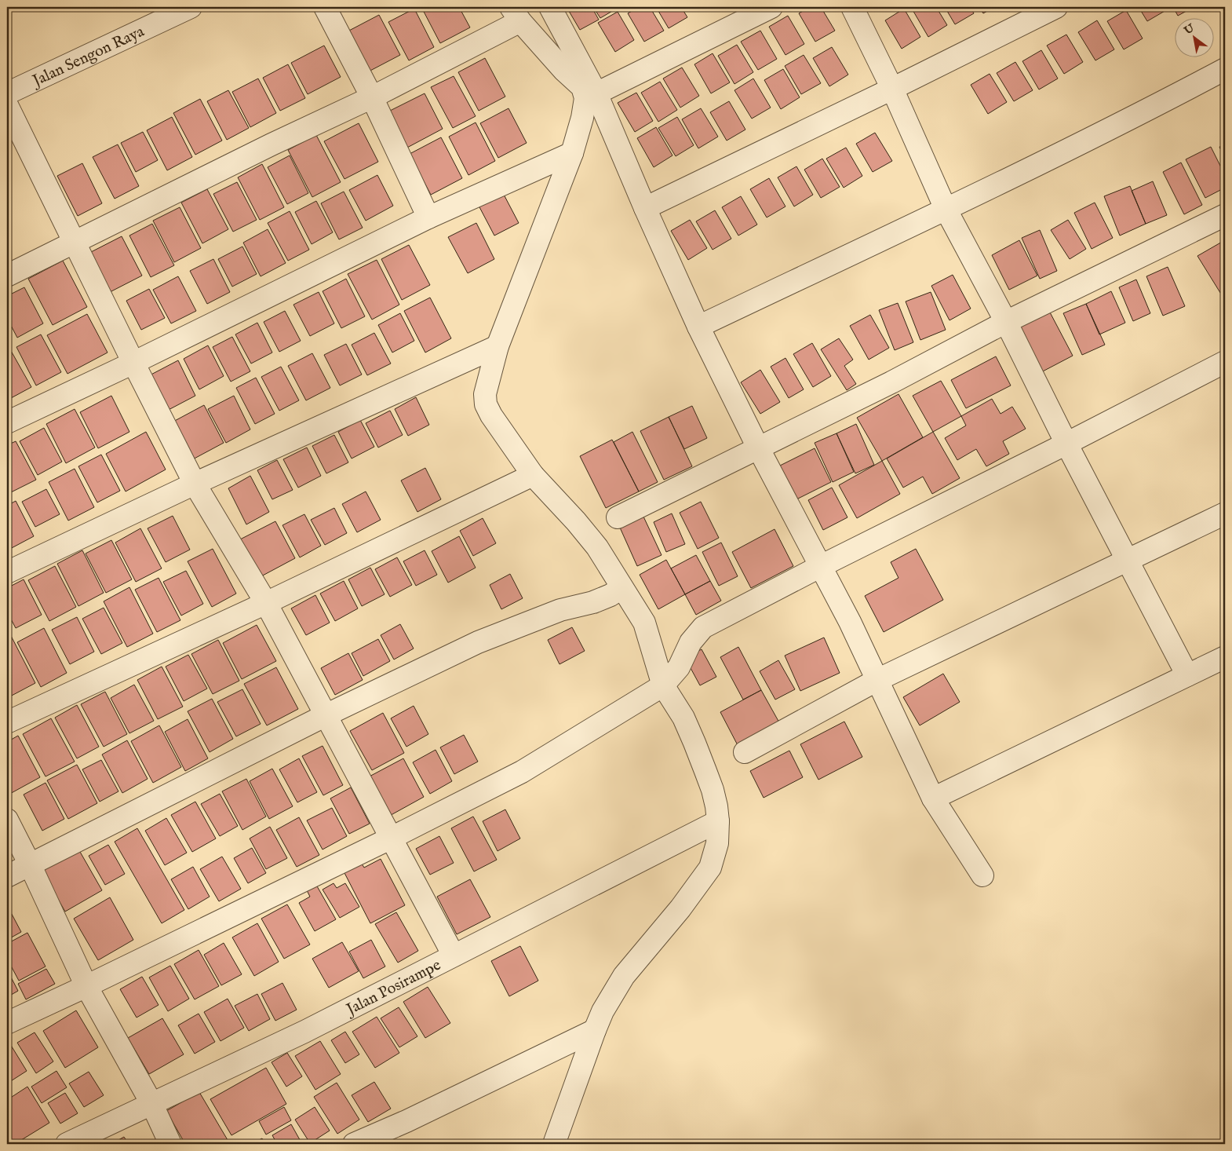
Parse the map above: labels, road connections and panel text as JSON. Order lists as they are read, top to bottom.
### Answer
{
  "streets": {
    "street": ["Jalan Sengon Raya", "Jalan Posirampe"]
  },
  "north": "top left"
}
